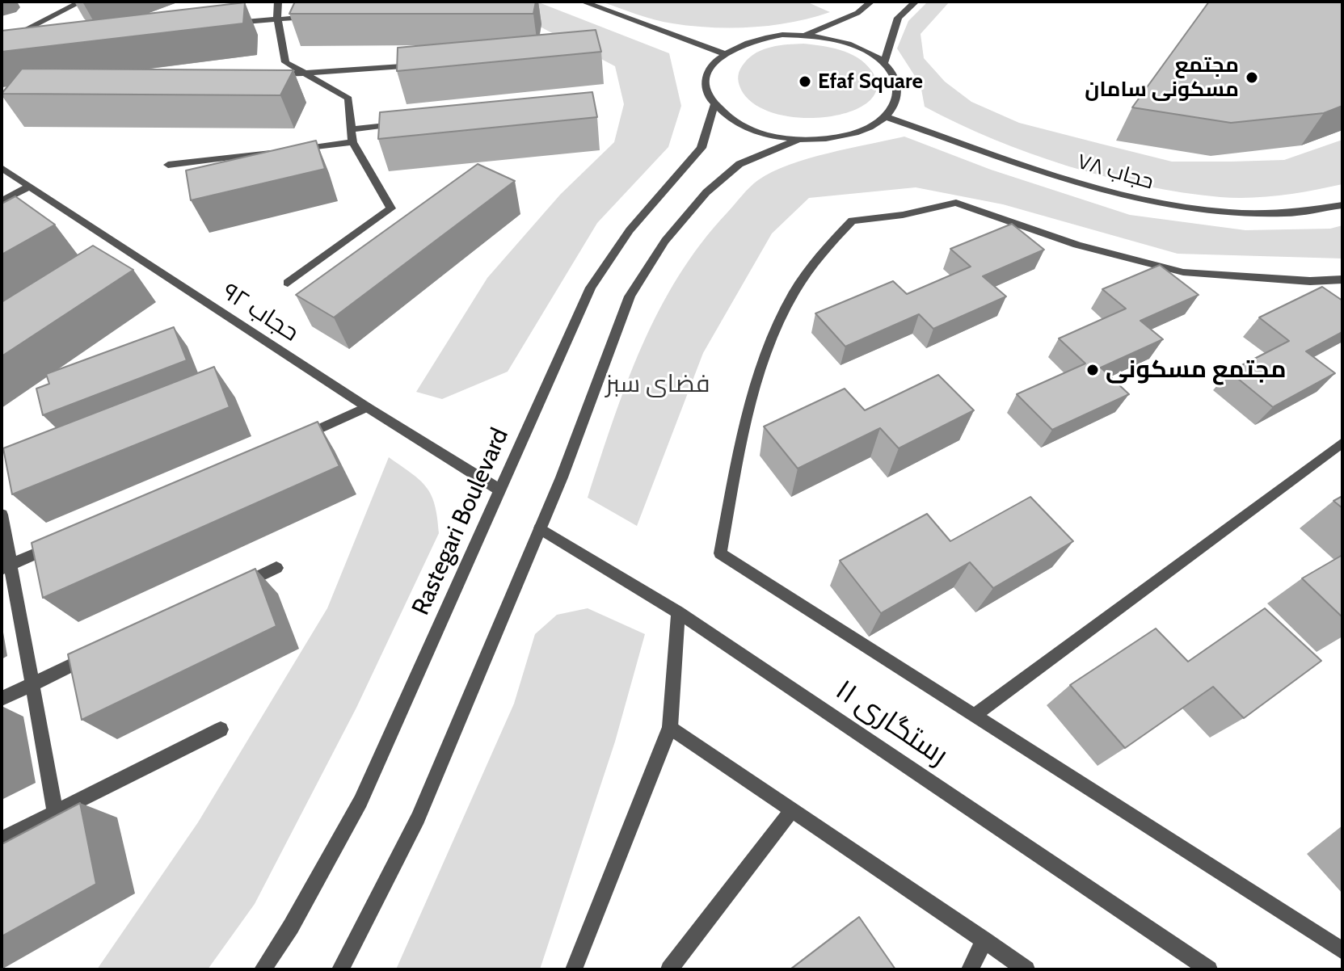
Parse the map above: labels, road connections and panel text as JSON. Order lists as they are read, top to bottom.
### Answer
{
  "streets": {
    "street": [
      "حجاب ۷۸",
      "حجاب ۹۲",
      "Rastegari Boulevard",
      "رستگاری ۱۱"
    ]
  },
  "crossings": [
    ["حجاب ۹۲", "Rastegari Boulevard"]
  ],
  "parks": ["فضای سبز"],
  "places": ["مجتمع مسکونی سامان", "Efaf Square", "مجتمع مسکونی"]
}
